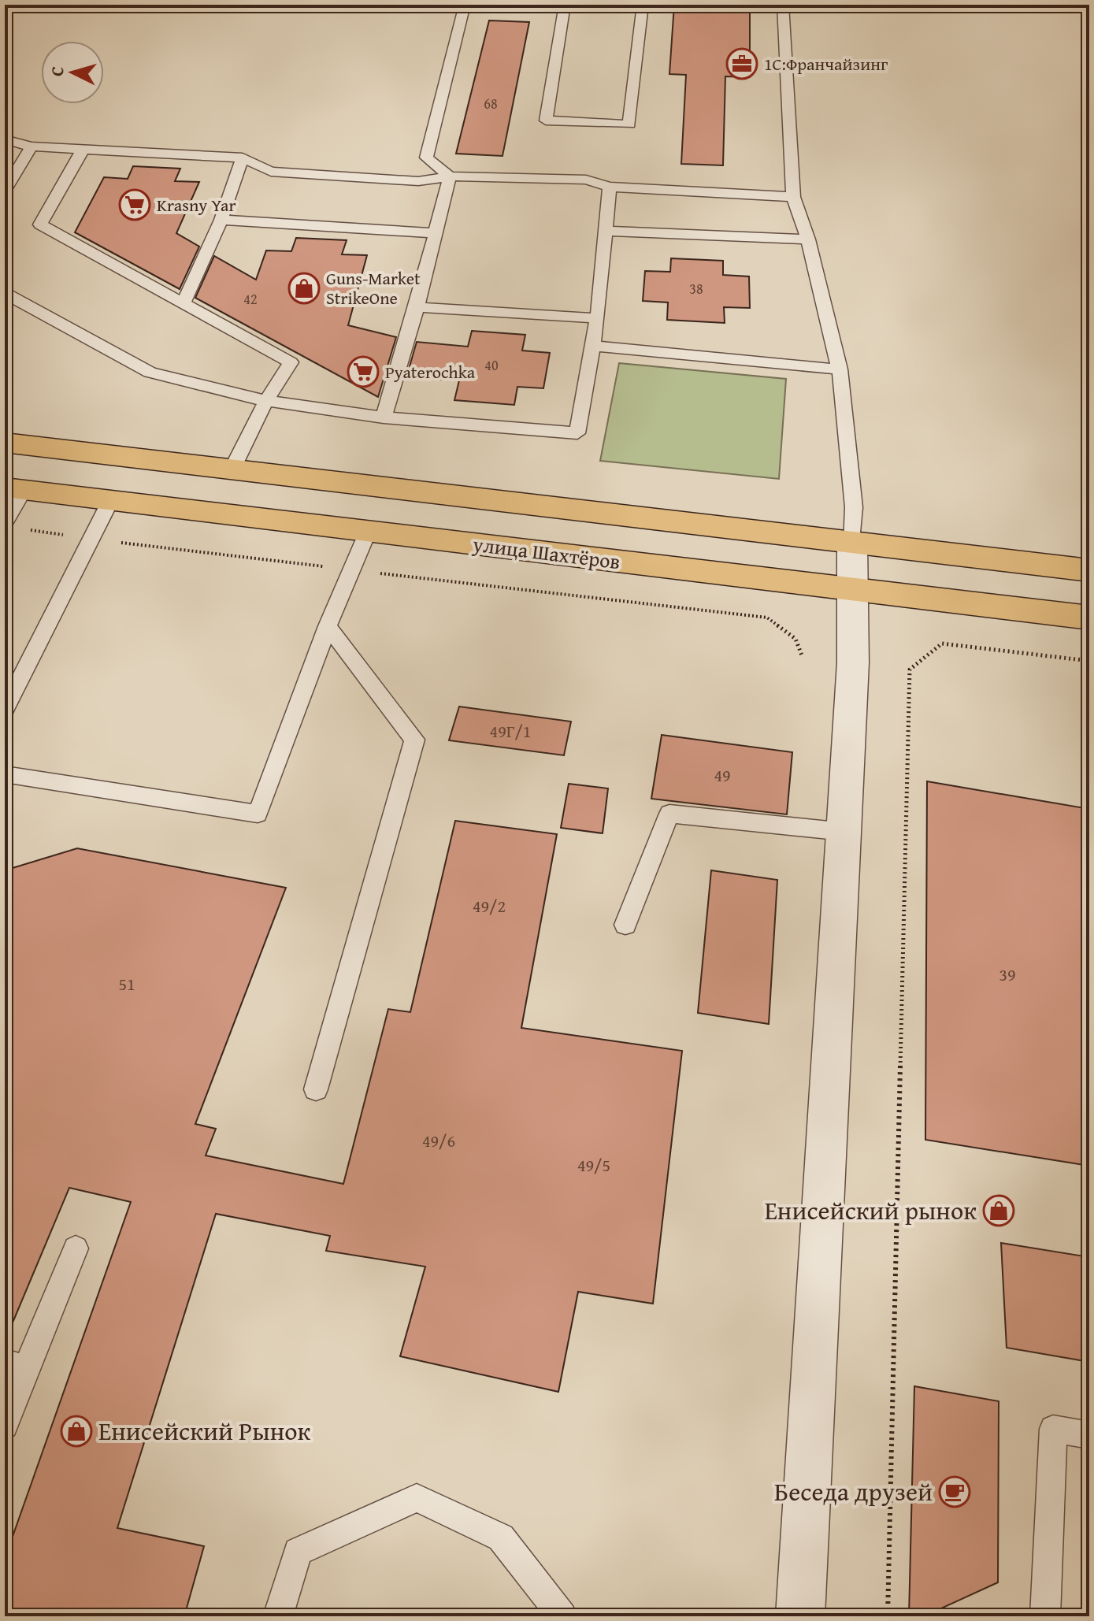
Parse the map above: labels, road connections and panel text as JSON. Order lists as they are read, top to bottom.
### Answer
{
  "streets": {
    "main road": ["улица Шахтёров"]
  },
  "places": {
    "office": ["1С:Франчайзинг"],
    "supermarket": ["Krasny Yar", "Pyaterochka"],
    "shop": ["Guns-Market StrikeOne", "Енисейский рынок", "Енисейский Рынок"],
    "cafe": ["Беседа друзей"]
  },
  "house_numbers": [
    "68",
    "38",
    "42",
    "40",
    "49Г/1",
    "49",
    "49/2",
    "39",
    "51",
    "49/6",
    "49/5"
  ],
  "north": "left"
}
